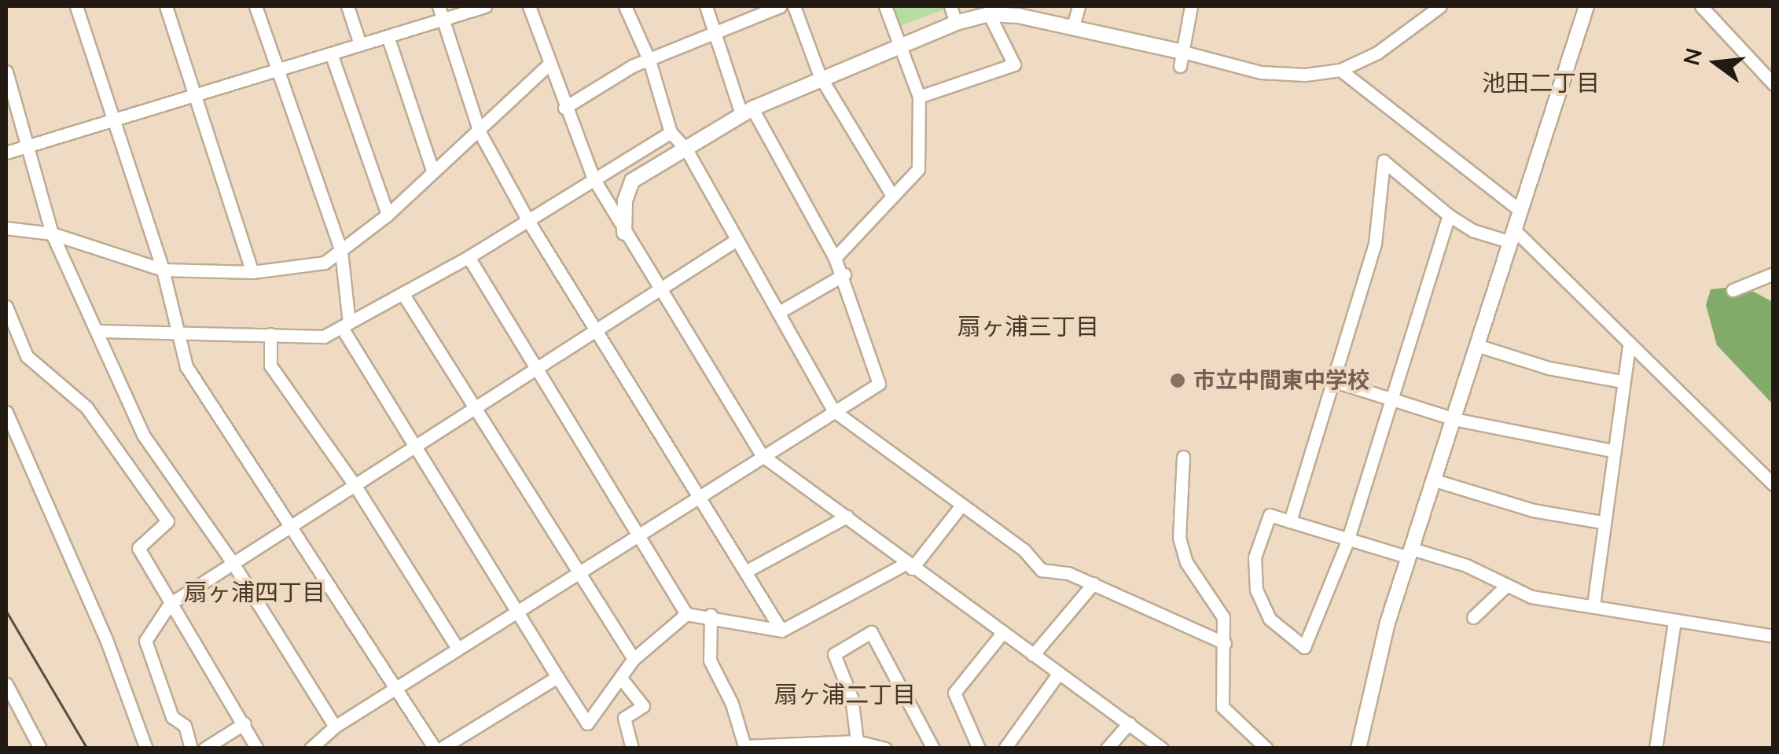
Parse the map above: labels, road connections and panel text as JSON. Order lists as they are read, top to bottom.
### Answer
{
  "districts": [
    "池田二丁目",
    "扇ヶ浦三丁目",
    "扇ヶ浦四丁目",
    "扇ヶ浦二丁目"
  ],
  "places": ["市立中間東中学校"],
  "north": "left"
}
